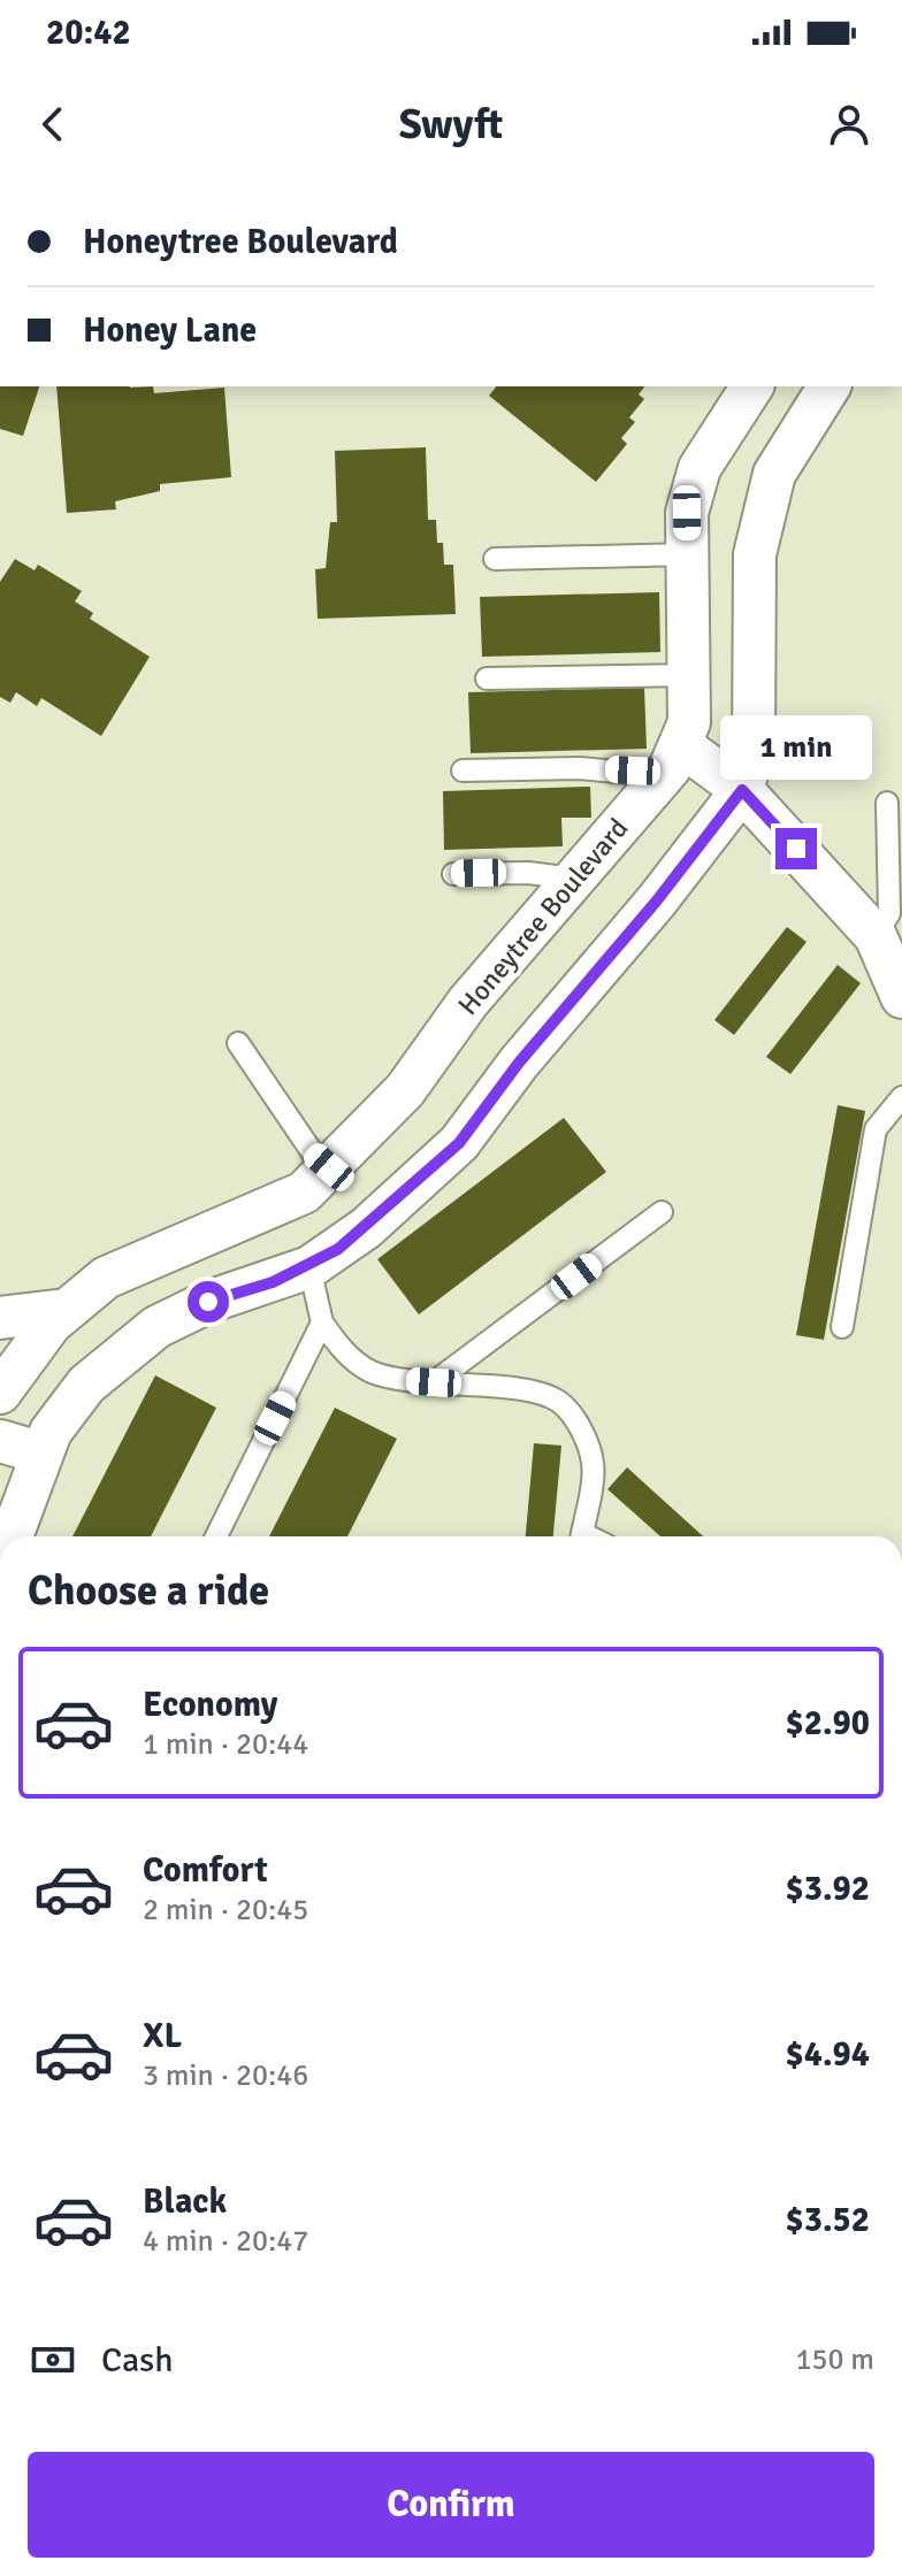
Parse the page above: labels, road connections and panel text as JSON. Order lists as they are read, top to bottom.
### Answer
{
  "streets": {
    "street": ["Honeytree Boulevard"]
  },
  "page": {
    "status": "20:42",
    "header": "Swyft",
    "banner": ["Honeytree Boulevard", "Honey Lane"],
    "bubble": "1 min",
    "heading": "Choose a ride",
    "list": [
      {
        "name": "Economy",
        "note": "1 min · 20:44",
        "value": "$2.90"
      },
      {
        "name": "Comfort",
        "note": "2 min · 20:45",
        "value": "$3.92"
      },
      {
        "name": "XL",
        "note": "3 min · 20:46",
        "value": "$4.94"
      },
      {
        "name": "Black",
        "note": "4 min · 20:47",
        "value": "$3.52"
      }
    ],
    "pay": ["Cash", "150 m"],
    "buttons": "Confirm"
  }
}
